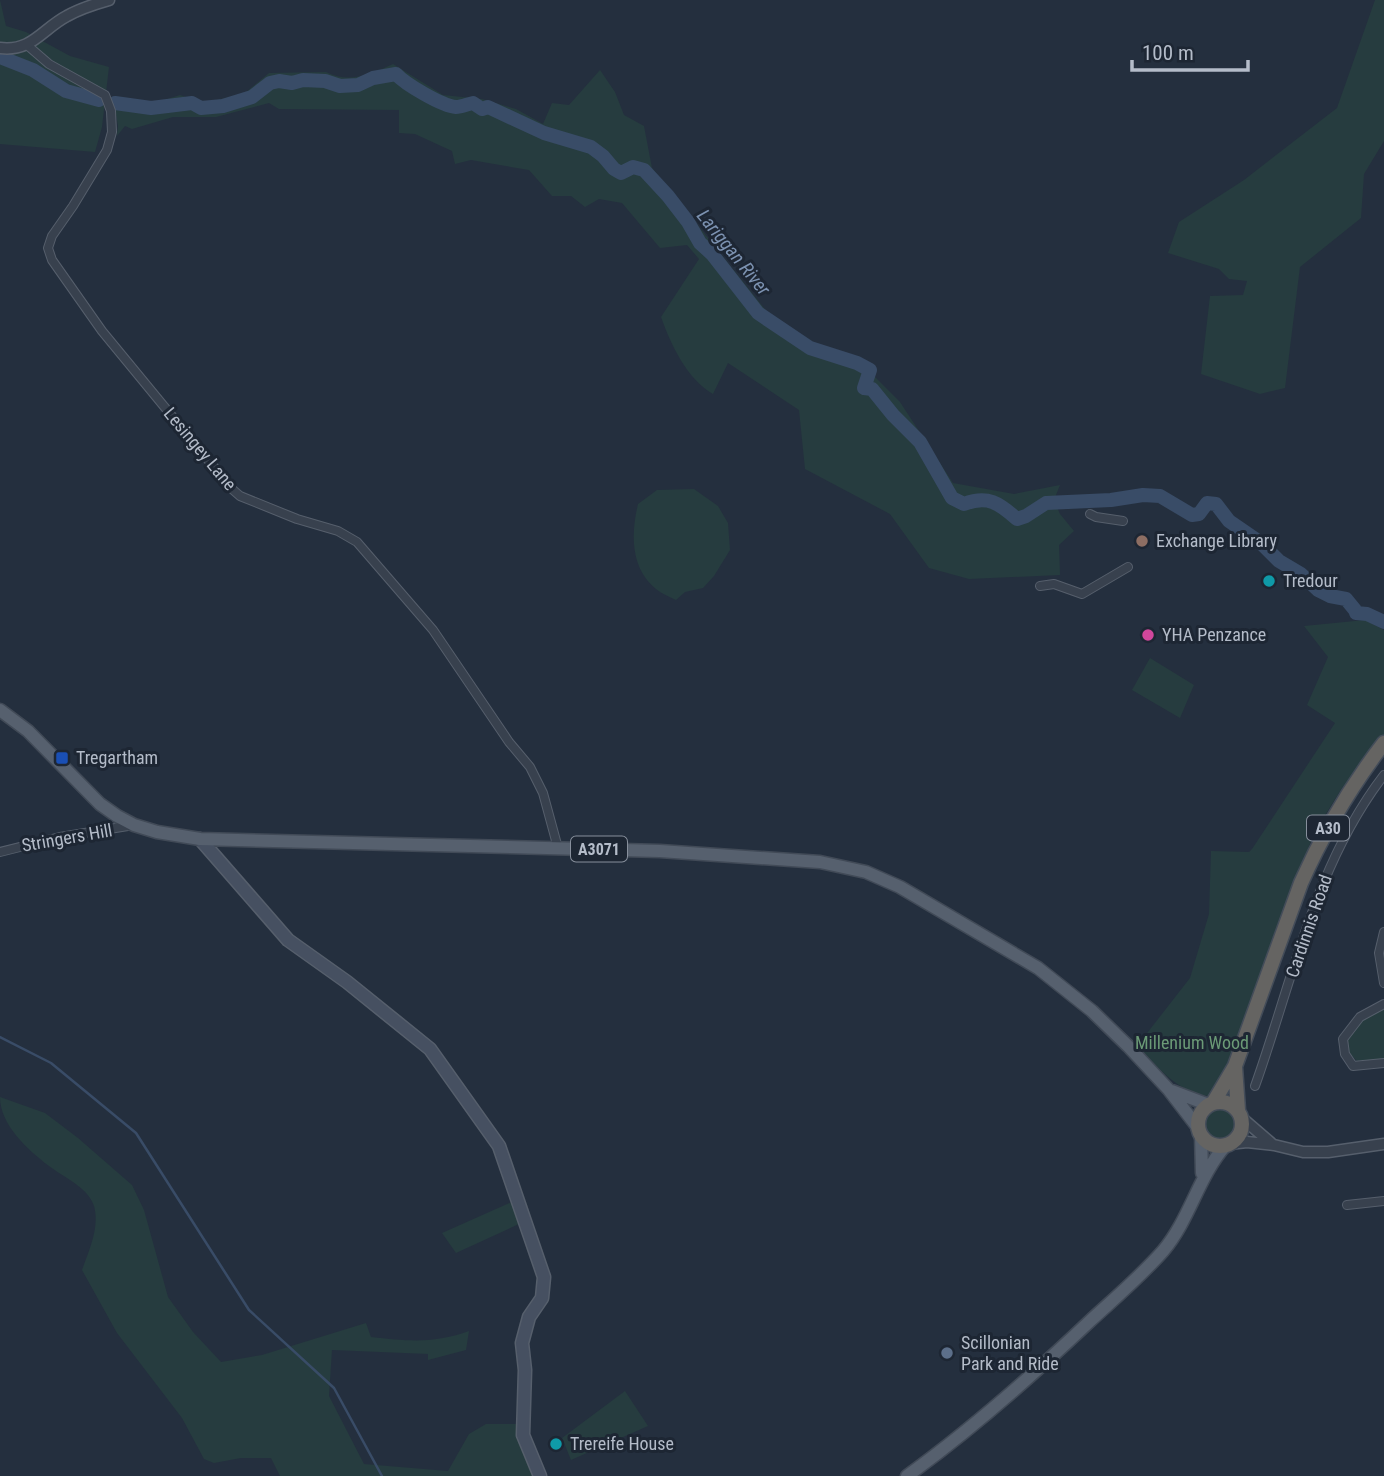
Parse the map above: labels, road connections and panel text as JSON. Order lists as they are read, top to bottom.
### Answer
{
  "streets": {
    "highway": ["A30"],
    "main road": ["A3071"],
    "street": ["Lesingey Lane", "Stringers Hill", "Cardinnis Road"]
  },
  "crossings": [
    ["Lesingey Lane", "A3071"],
    ["A30", "A3071"],
    ["Stringers Hill", "A3071"]
  ],
  "water": ["Lariggan River"],
  "parks": ["Millenium Wood"],
  "places": {
    "other": [
      "Exchange Library",
      "Tredour",
      "YHA Penzance",
      "Scillonian Park and Ride",
      "Trereife House"
    ],
    "transit": ["Tregartham"]
  },
  "scale_bar": "100 m"
}
